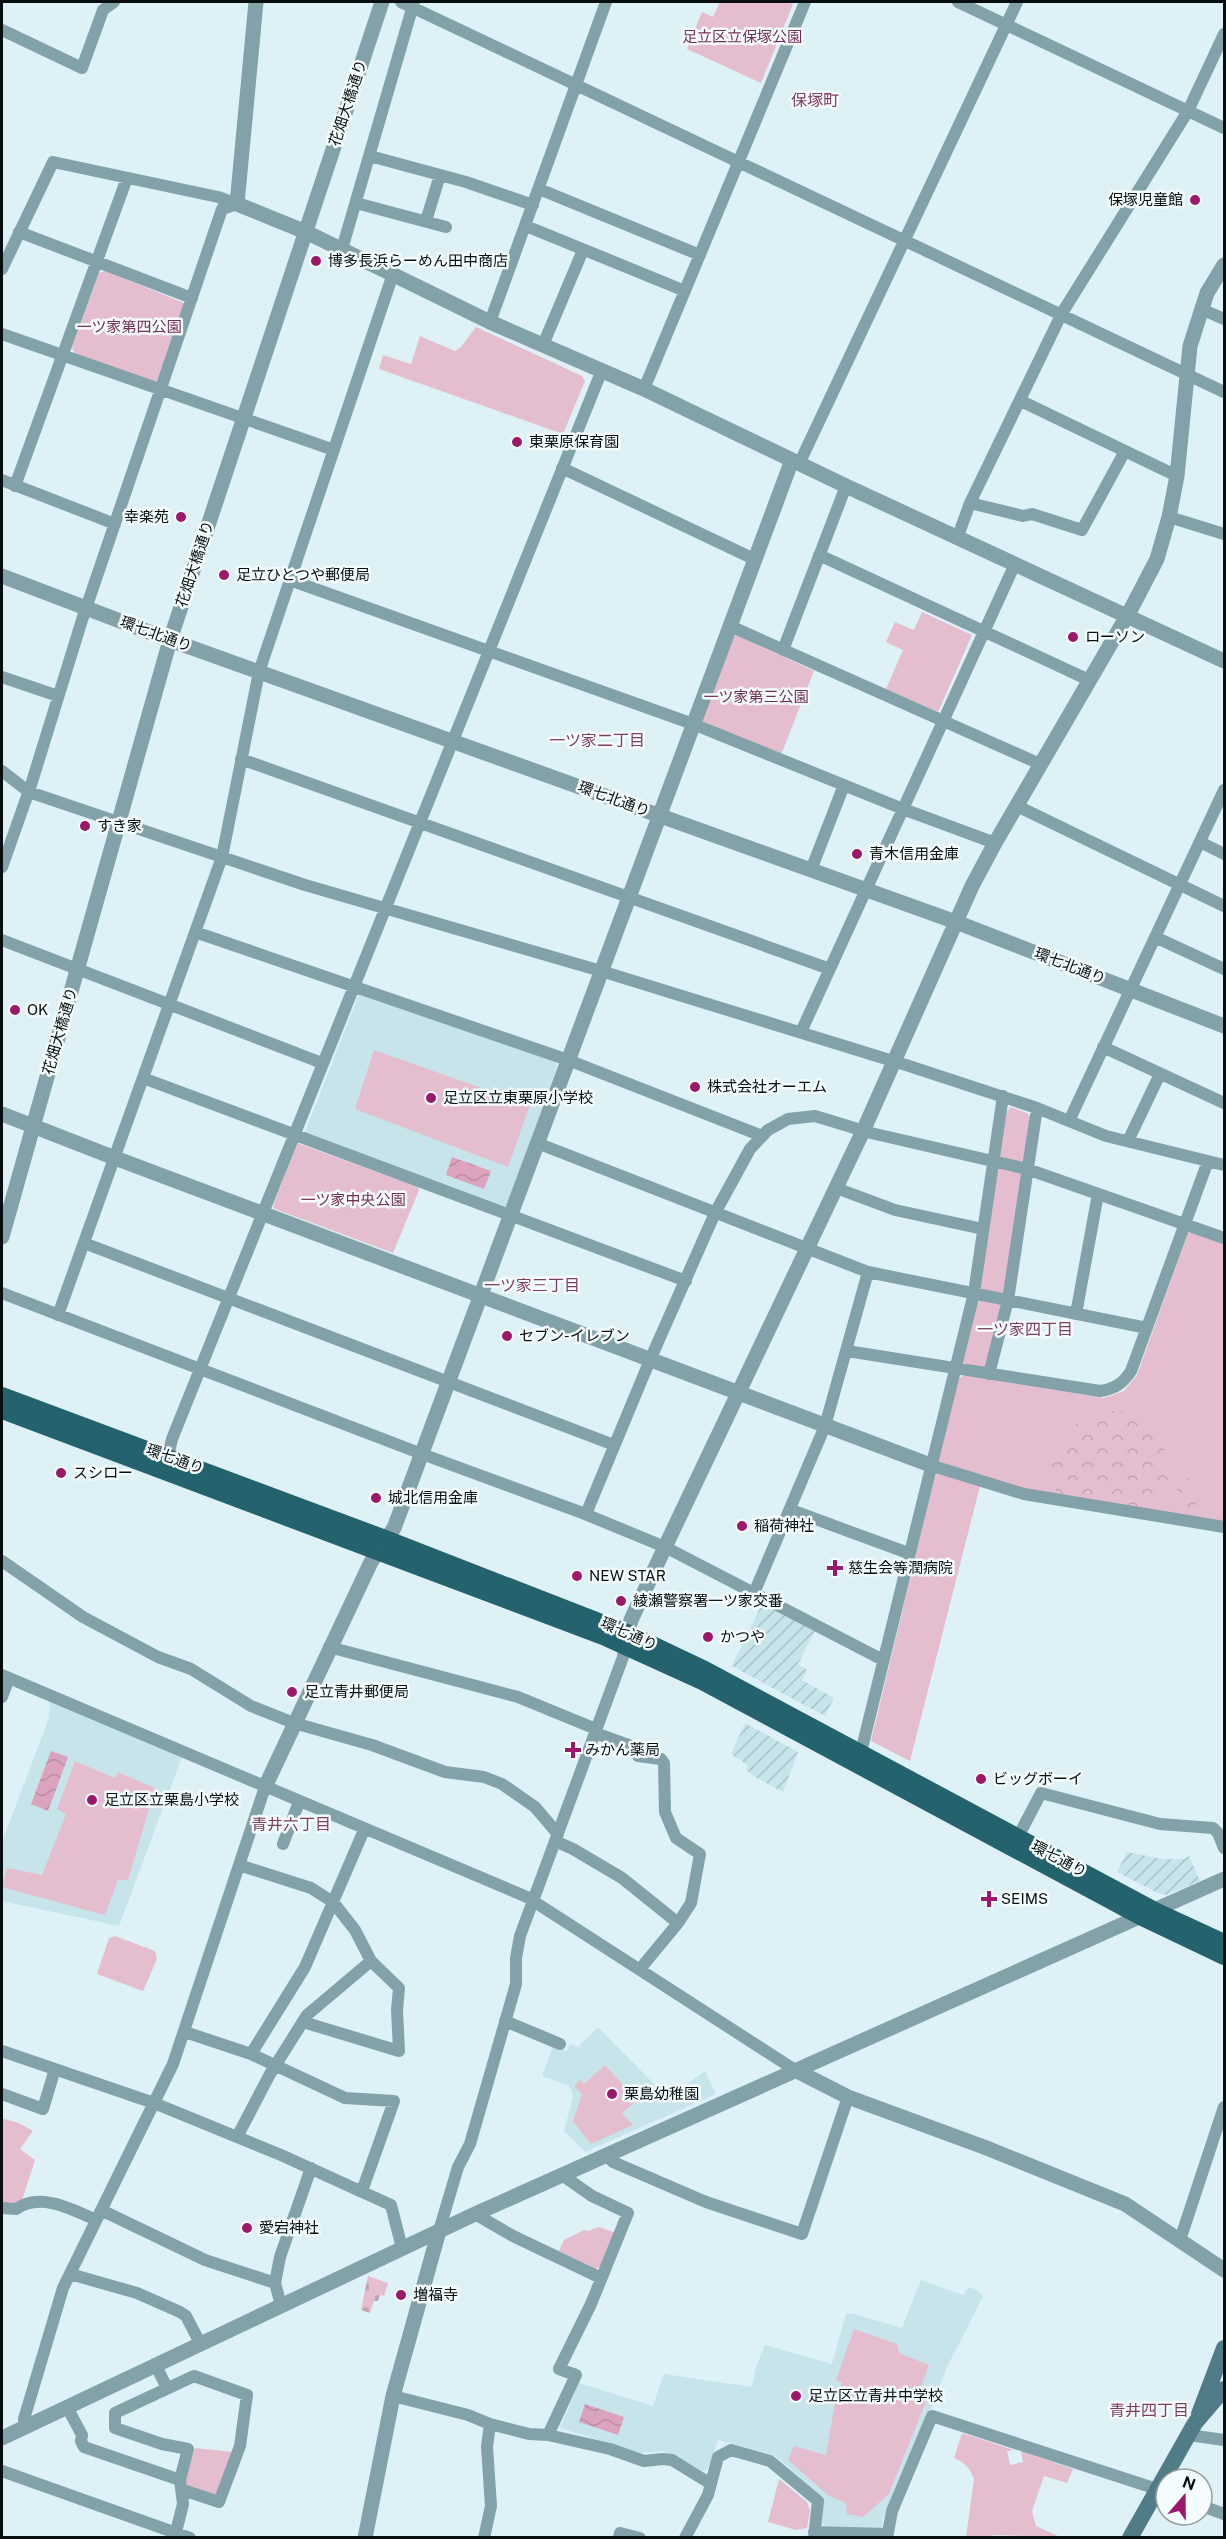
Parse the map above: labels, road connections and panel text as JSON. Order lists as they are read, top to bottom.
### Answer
{
  "streets": {
    "main road": ["環七通り"],
    "street": ["花畑大橋通り", "環七北通り"]
  },
  "crossings": [
    ["花畑大橋通り", "環七北通り"]
  ],
  "districts": [
    "保塚町",
    "一ツ家二丁目",
    "一ツ家三丁目",
    "一ツ家四丁目",
    "青井六丁目",
    "青井四丁目"
  ],
  "parks": [
    "足立区立保塚公園",
    "一ツ家第四公園",
    "一ツ家第三公園",
    "一ツ家中央公園"
  ],
  "places": {
    "other": [
      "保塚児童館",
      "博多長浜らーめん田中商店",
      "東栗原保育園",
      "幸楽苑",
      "足立ひとつや郵便局",
      "ローソン",
      "すき家",
      "青木信用金庫",
      "OK",
      "株式会社オーエム",
      "足立区立東栗原小学校",
      "セブン-イレブン",
      "スシロー",
      "城北信用金庫",
      "稲荷神社",
      "NEW STAR",
      "綾瀬警察署一ツ家交番",
      "かつや",
      "足立青井郵便局",
      "ビッグボーイ",
      "足立区立栗島小学校",
      "栗島幼稚園",
      "愛宕神社",
      "増福寺",
      "足立区立青井中学校"
    ],
    "health": ["慈生会等潤病院", "みかん薬局", "SEIMS"]
  },
  "north": "top"
}
